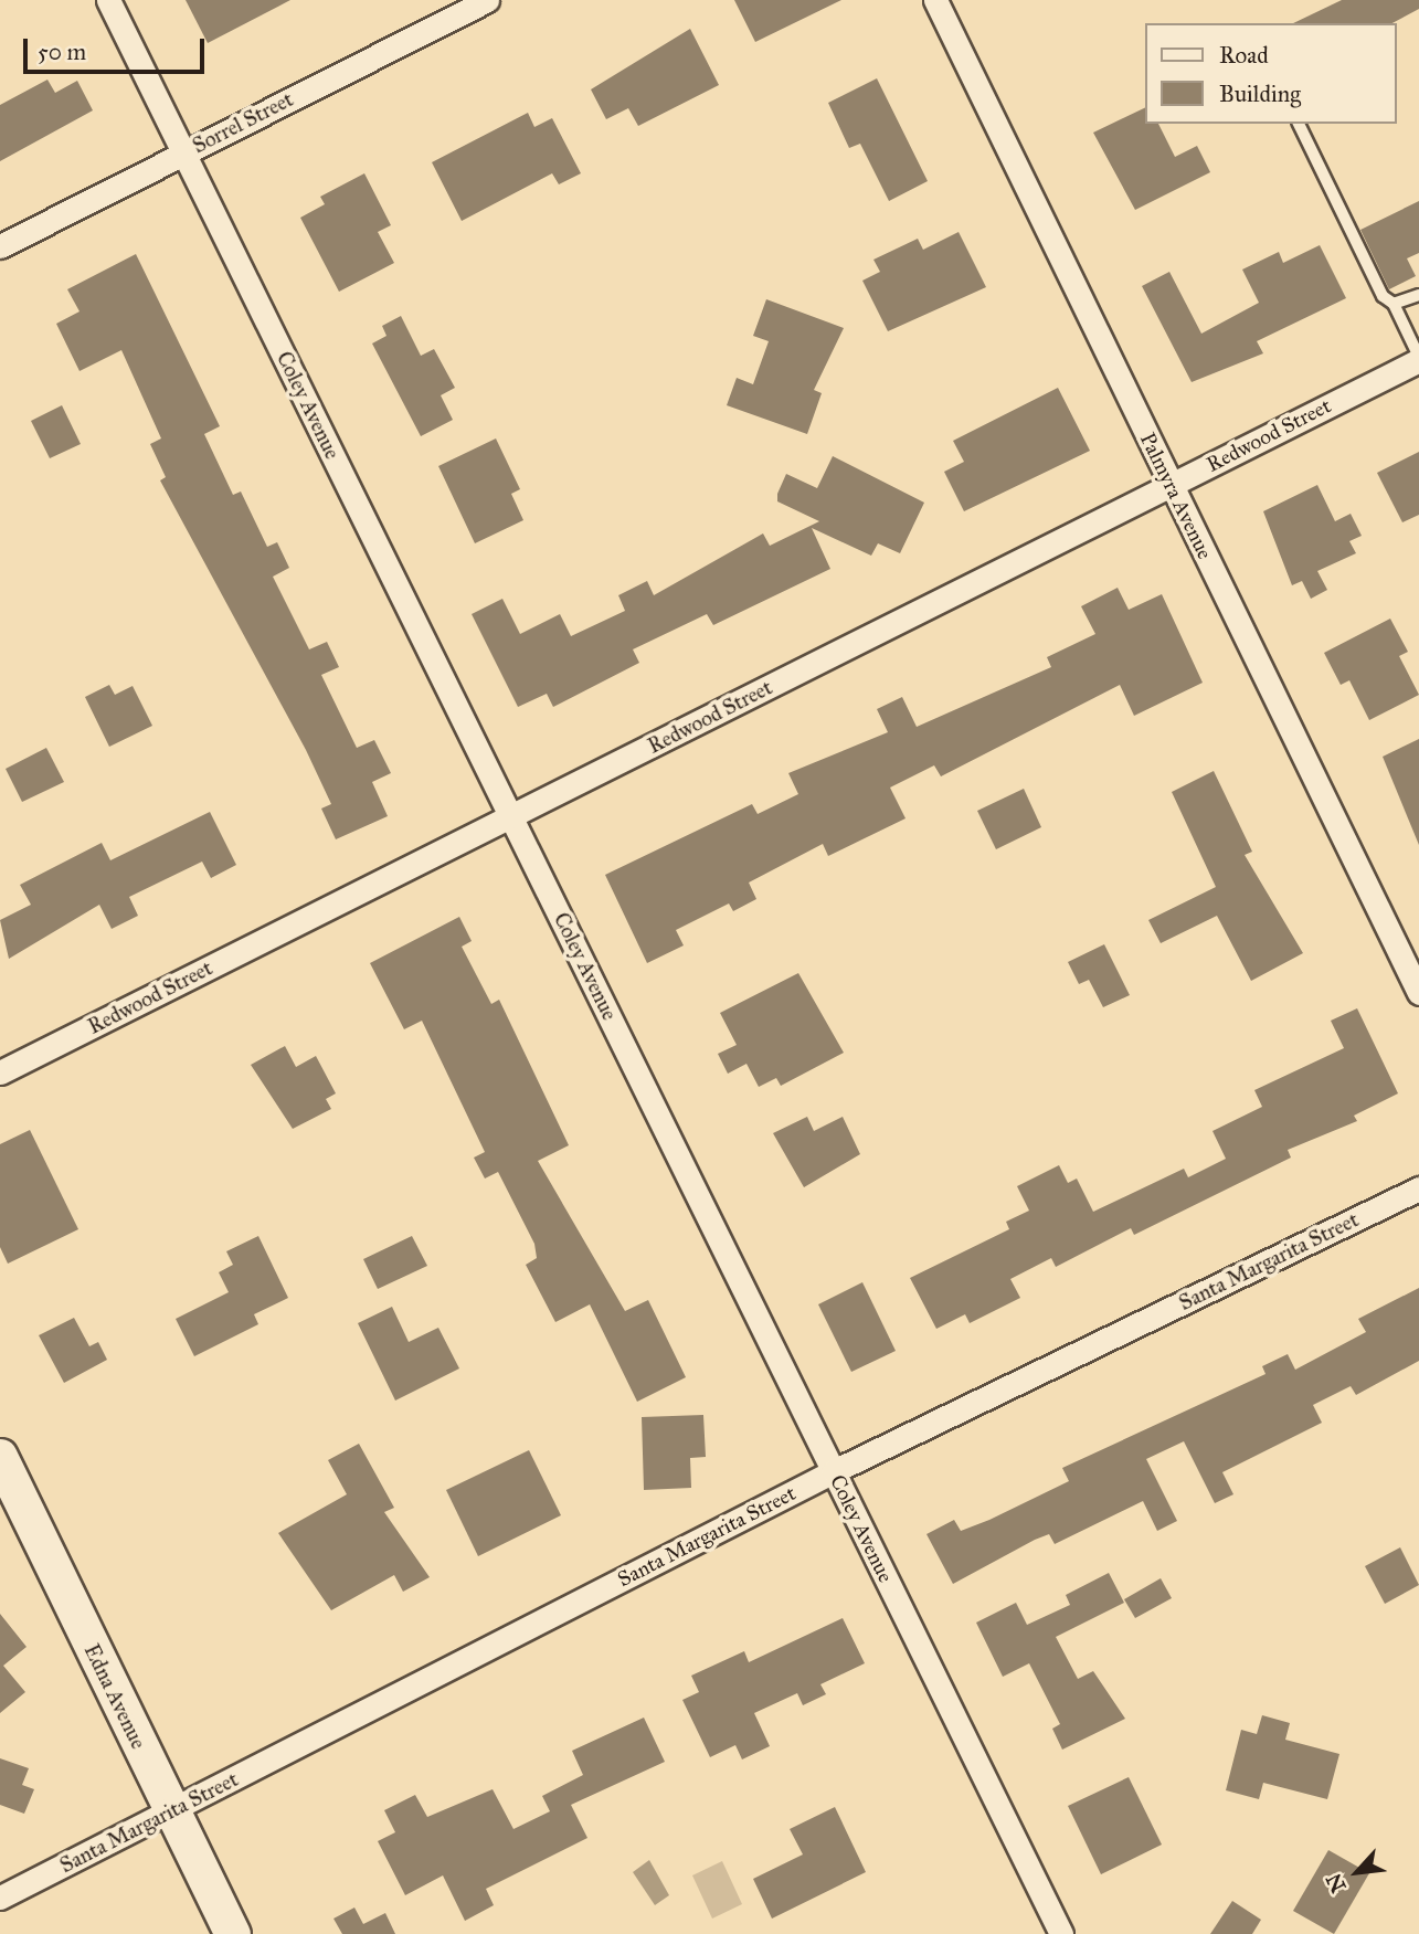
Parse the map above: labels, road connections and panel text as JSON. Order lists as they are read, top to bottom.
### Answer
{
  "streets": {
    "street": [
      "Sorrel Street",
      "Coley Avenue",
      "Redwood Street",
      "Palmyra Avenue",
      "Santa Margarita Street",
      "Edna Avenue"
    ]
  },
  "crossings": [
    ["Sorrel Street", "Coley Avenue"],
    ["Coley Avenue", "Redwood Street"],
    ["Coley Avenue", "Santa Margarita Street"],
    ["Redwood Street", "Palmyra Avenue"],
    ["Santa Margarita Street", "Edna Avenue"]
  ],
  "legend": ["Road", "Building"],
  "scale_bar": "50 m",
  "north": "bottom left"
}
